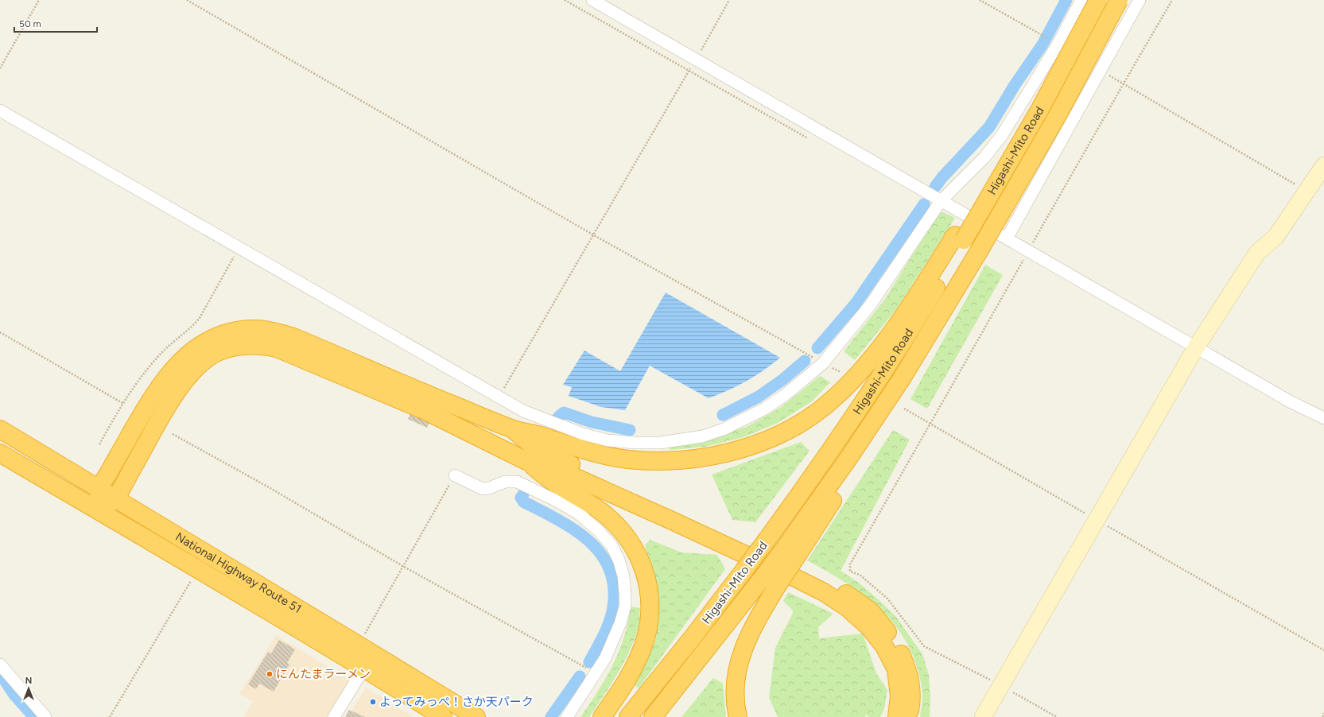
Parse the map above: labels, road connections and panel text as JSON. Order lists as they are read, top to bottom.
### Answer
{
  "streets": {
    "highway": ["Higashi-Mito Road", "National Highway Route 51"]
  },
  "places": ["にんたまラーメン", "よってみっぺ！さか天パーク"],
  "scale_bar": "50 m",
  "north": "top"
}
